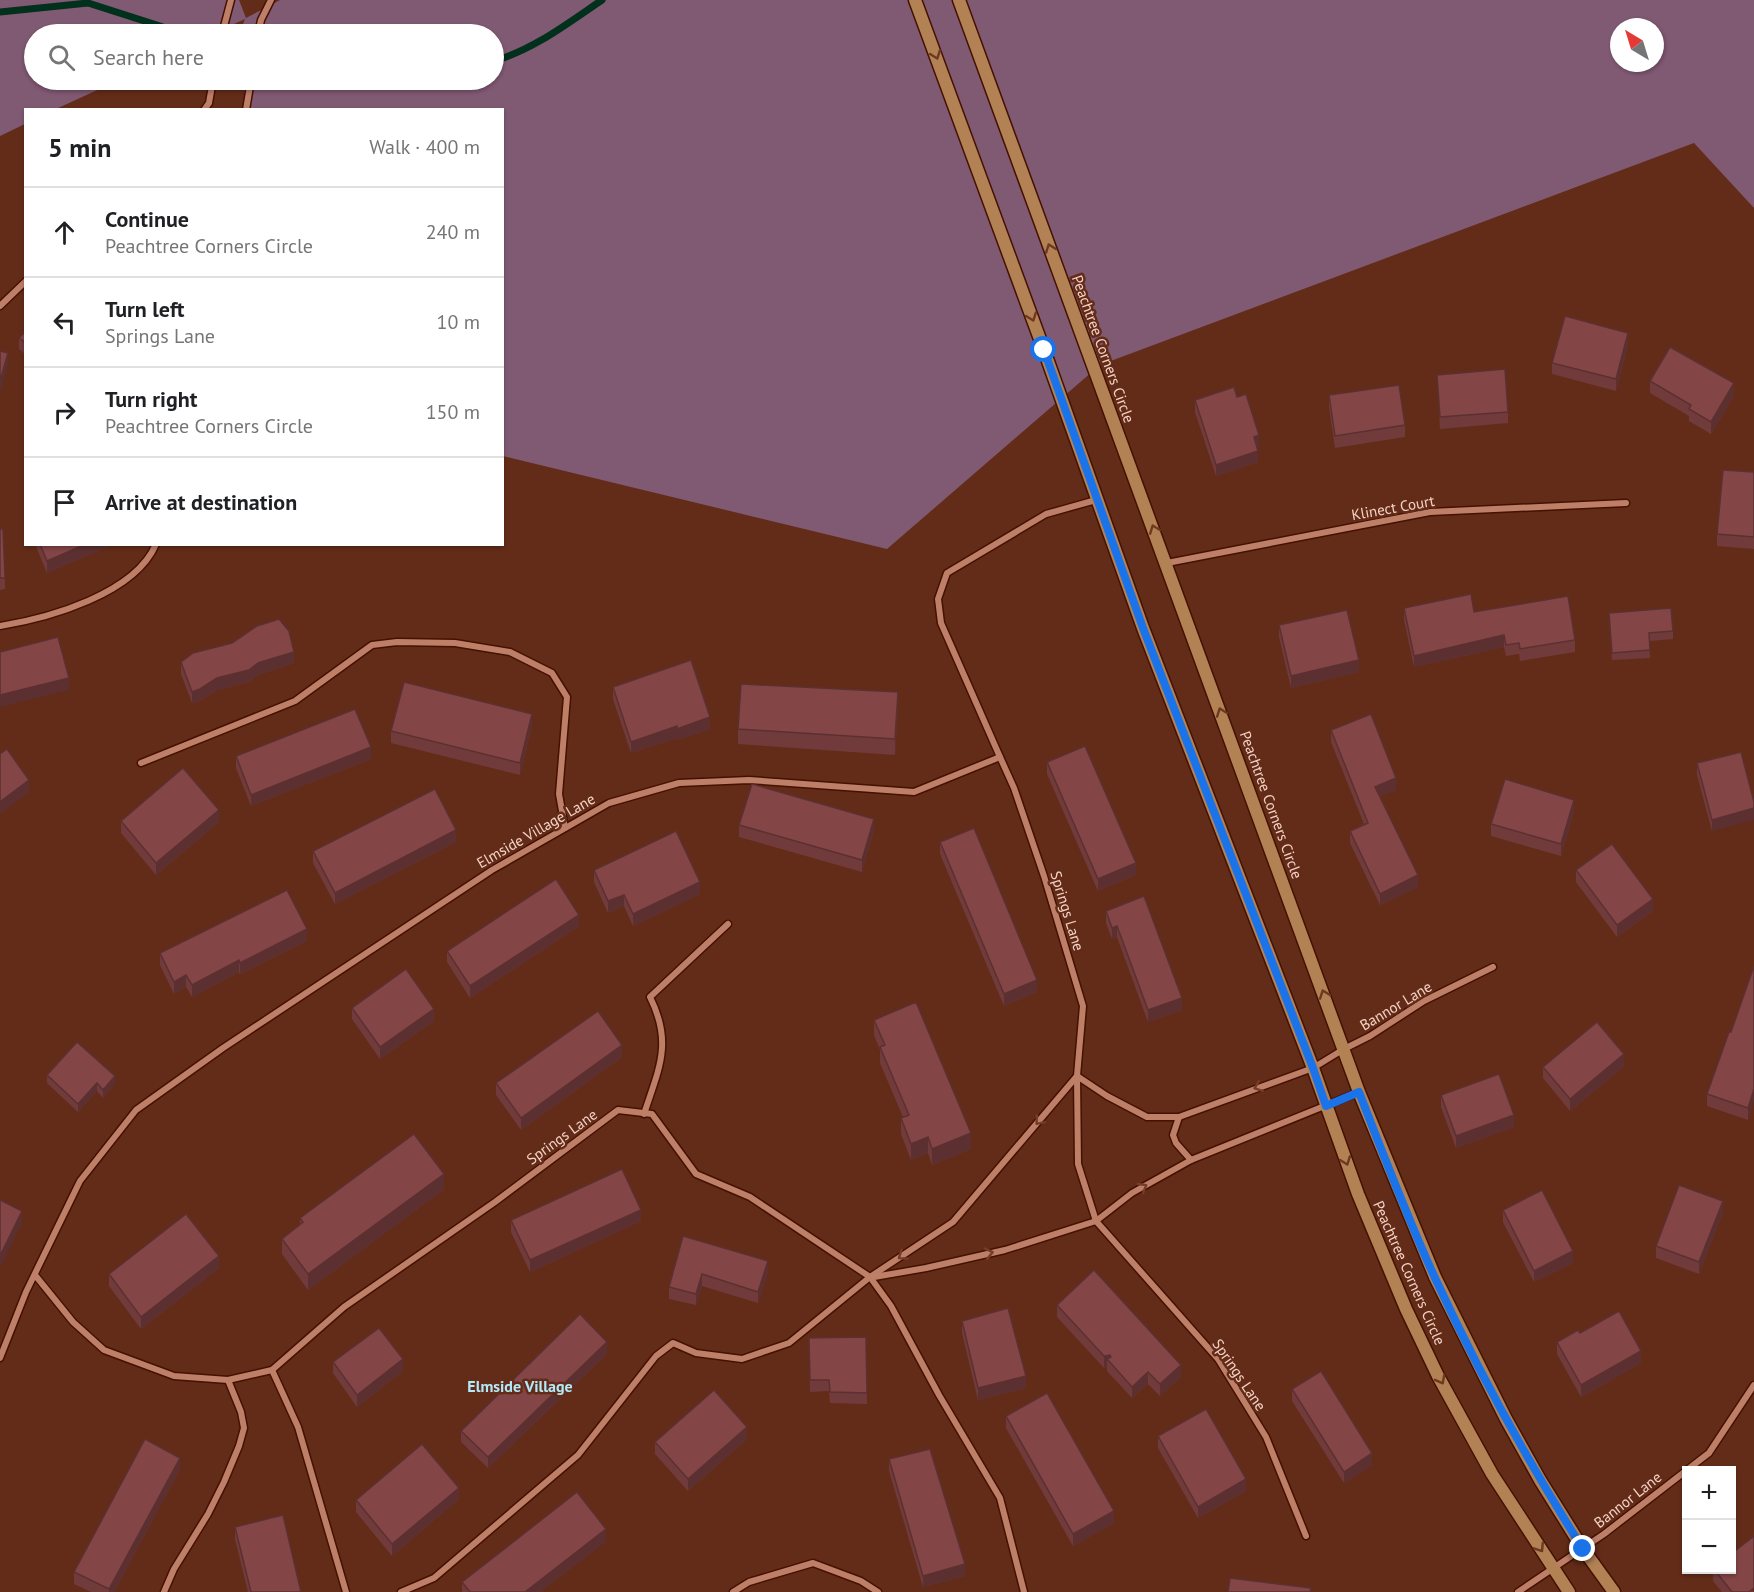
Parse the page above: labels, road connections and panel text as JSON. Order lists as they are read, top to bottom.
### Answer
{
  "streets": {
    "street": [
      "Peachtree Corners Circle",
      "Klinect Court",
      "Elmside Village Lane",
      "Springs Lane",
      "Bannor Lane"
    ]
  },
  "crossings": [
    ["Peachtree Corners Circle", "Klinect Court"],
    ["Peachtree Corners Circle", "Bannor Lane"],
    ["Elmside Village Lane", "Springs Lane"]
  ],
  "districts": ["Elmside Village"],
  "north": "top left",
  "page": {
    "search": "Search here",
    "heading": ["5 min", "Walk · 400 m"],
    "list": [
      ["Continue", "Peachtree Corners Circle", "240 m"],
      ["Turn left", "Springs Lane", "10 m"],
      ["Turn right", "Peachtree Corners Circle", "150 m"],
      "Arrive at destination"
    ],
    "map_buttons": ["+", "−"]
  }
}
